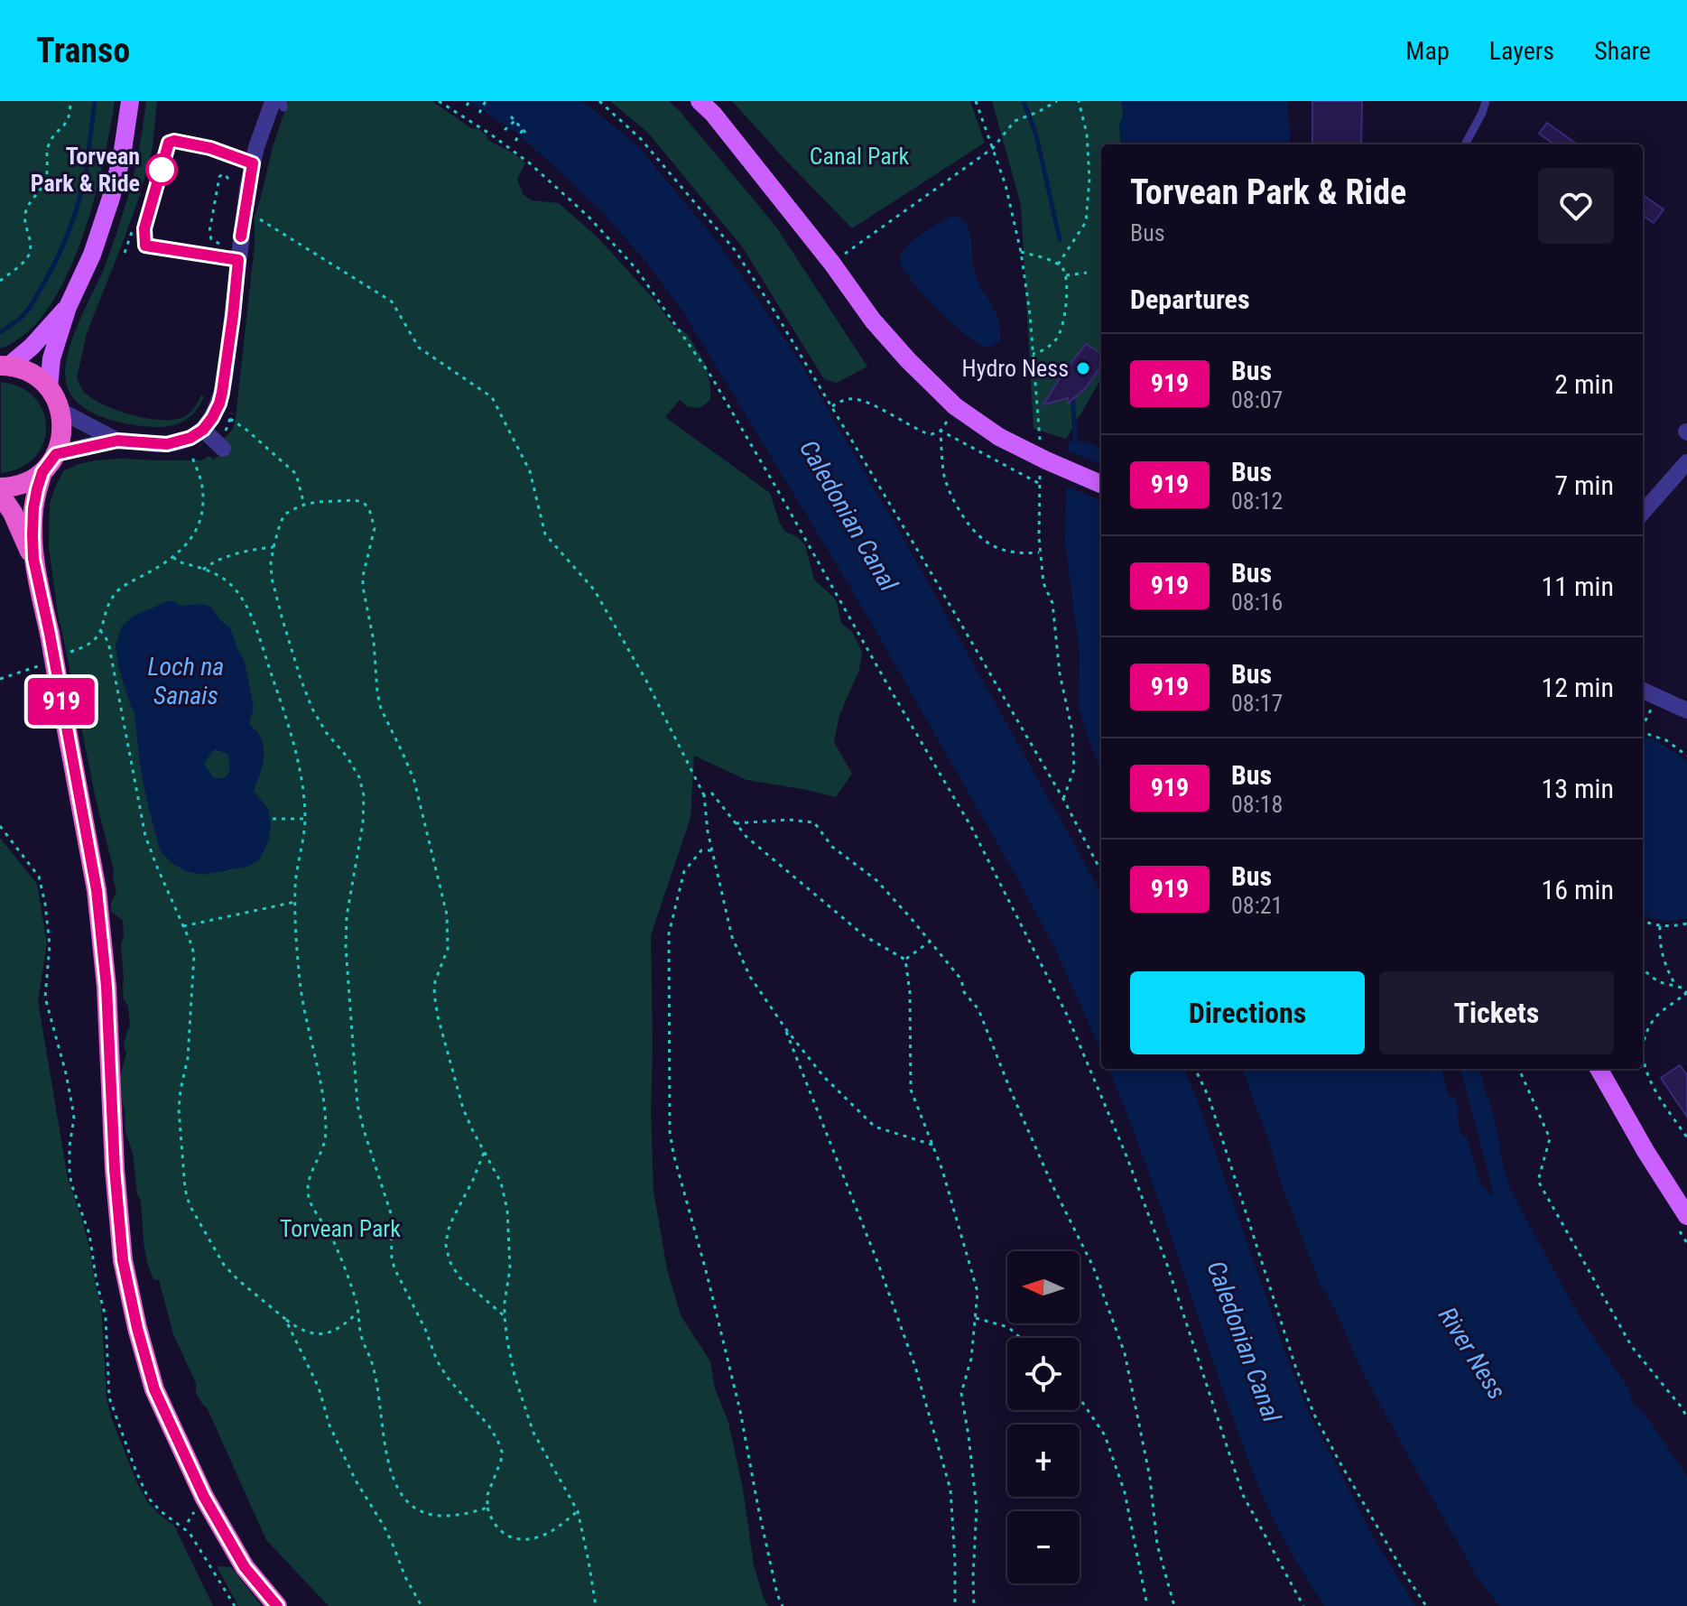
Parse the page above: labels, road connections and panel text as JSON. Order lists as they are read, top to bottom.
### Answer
{
  "water": ["Caledonian Canal", "Loch na Sanais", "River Ness"],
  "parks": ["Canal Park", "Torvean Park"],
  "places": ["Torvean Park & Ride", "Hydro Ness"],
  "lines": ["bus line 919"],
  "north": "left",
  "page": {
    "header": "Transo",
    "nav": ["Map", "Layers", "Share"],
    "on_map": "919",
    "heading": [
      ["Torvean Park & Ride", "Bus"],
      "Departures"
    ],
    "list": [
      {
        "mark": "919",
        "name": "Bus",
        "note": "08:07",
        "value": "2 min"
      },
      {
        "mark": "919",
        "name": "Bus",
        "note": "08:12",
        "value": "7 min"
      },
      {
        "mark": "919",
        "name": "Bus",
        "note": "08:16",
        "value": "11 min"
      },
      {
        "mark": "919",
        "name": "Bus",
        "note": "08:17",
        "value": "12 min"
      },
      {
        "mark": "919",
        "name": "Bus",
        "note": "08:18",
        "value": "13 min"
      },
      {
        "mark": "919",
        "name": "Bus",
        "note": "08:21",
        "value": "16 min"
      }
    ],
    "buttons": ["Directions", "Tickets"],
    "map_buttons": ["+", "−"]
  }
}
